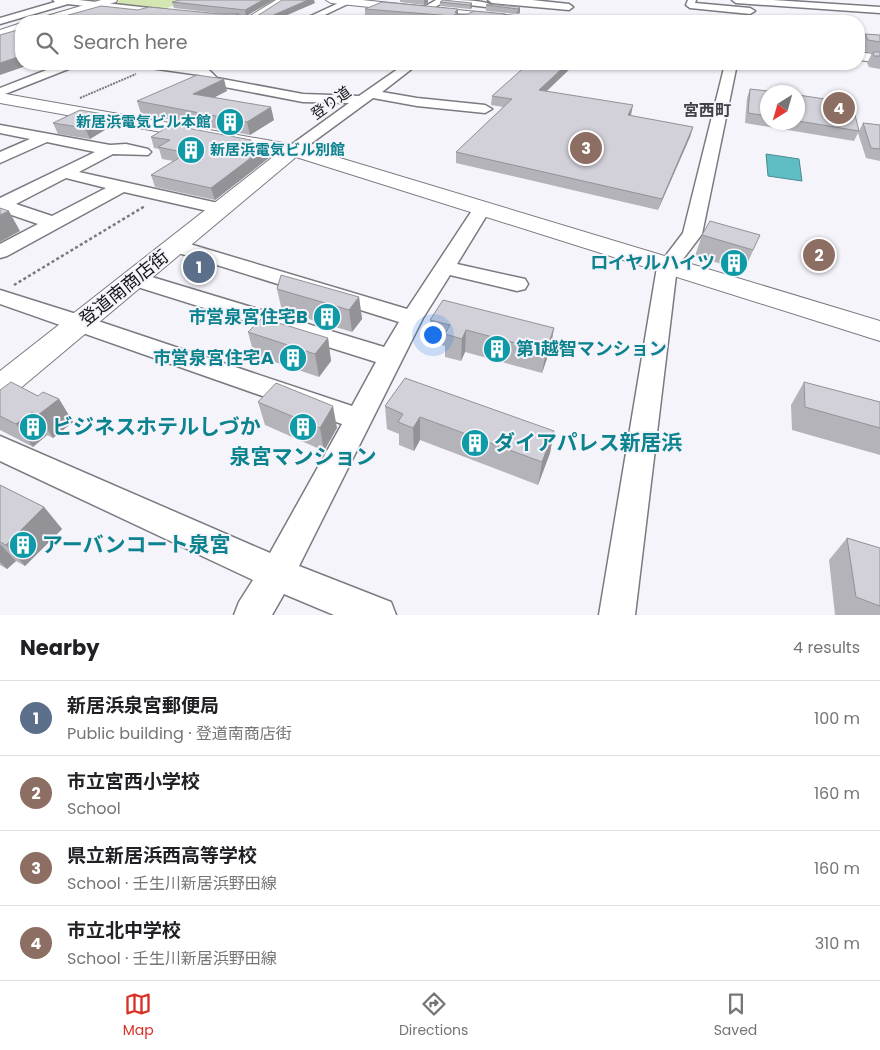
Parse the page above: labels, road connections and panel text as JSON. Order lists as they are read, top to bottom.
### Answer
{
  "streets": {
    "street": ["登り道", "登道南商店街"]
  },
  "crossings": [
    ["登り道", "登道南商店街"]
  ],
  "districts": ["宮西町"],
  "places": {
    "building": [
      "新居浜電気ビル本館",
      "新居浜電気ビル別館",
      "ロイヤルハイツ",
      "市営泉宮住宅B",
      "第1越智マンション",
      "市営泉宮住宅A",
      "ビジネスホテルしづか",
      "泉宮マンション",
      "ダイアパレス新居浜",
      "アーバンコート泉宮"
    ]
  },
  "north": "bottom left",
  "page": {
    "search": "Search here",
    "pins": [
      "4",
      "3",
      "2",
      "1"
    ],
    "heading": ["Nearby", "4 results"],
    "list": [
      {
        "mark": "1",
        "name": "新居浜泉宮郵便局",
        "note": "Public building · 登道南商店街",
        "value": "100 m"
      },
      {
        "mark": "2",
        "name": "市立宮西小学校",
        "note": "School",
        "value": "160 m"
      },
      {
        "mark": "3",
        "name": "県立新居浜西高等学校",
        "note": "School · 壬生川新居浜野田線",
        "value": "160 m"
      },
      {
        "mark": "4",
        "name": "市立北中学校",
        "note": "School · 壬生川新居浜野田線",
        "value": "310 m"
      }
    ],
    "nav": ["Map", "Directions", "Saved"]
  }
}
